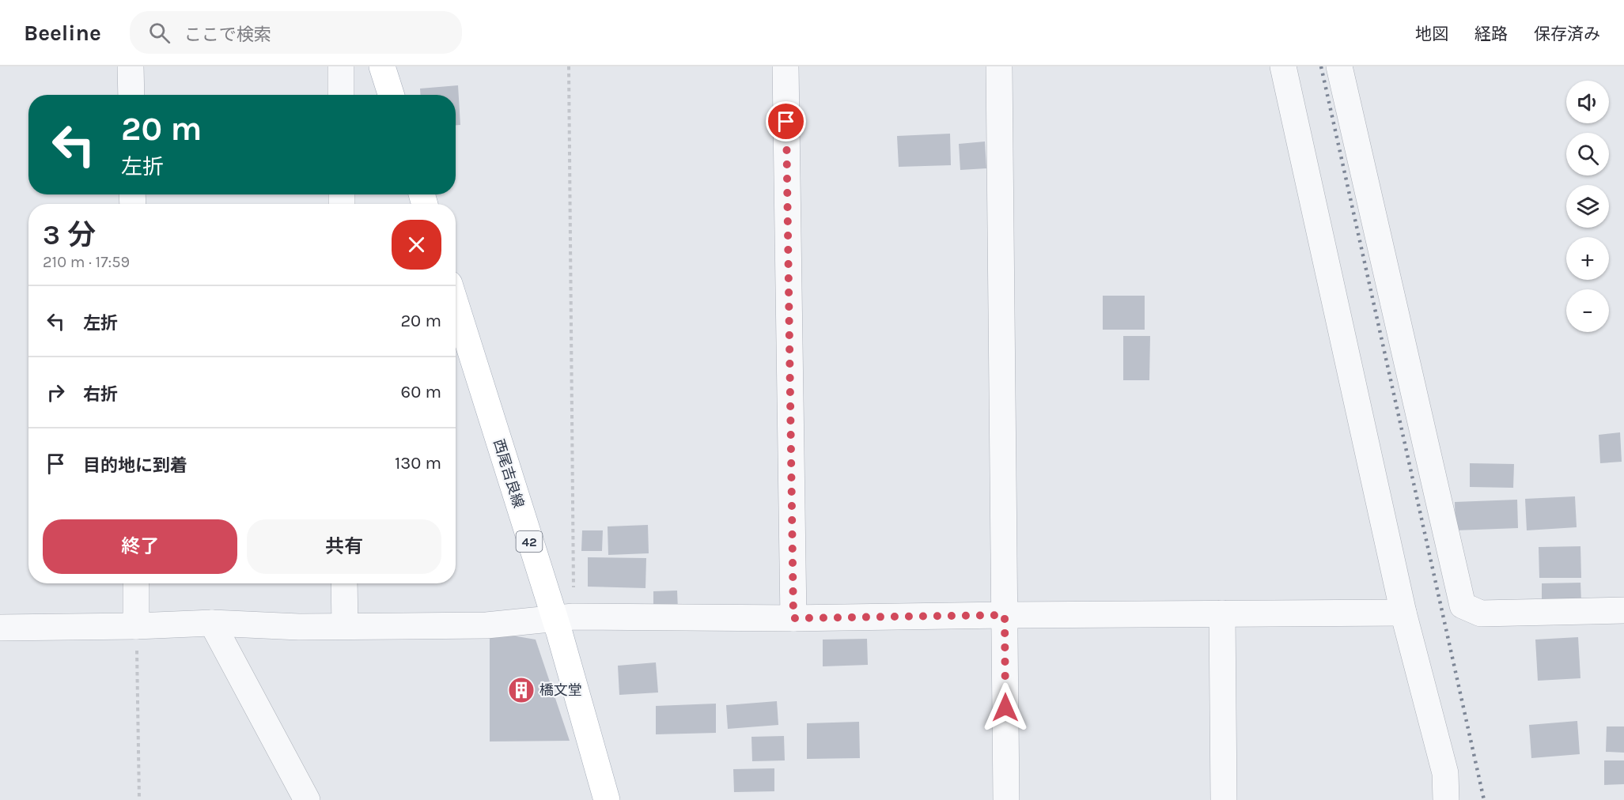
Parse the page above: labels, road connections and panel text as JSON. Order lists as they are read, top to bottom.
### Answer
{
  "streets": {
    "main road": ["西尾吉良線", "42"]
  },
  "places": {
    "building": ["橋文堂"]
  },
  "page": {
    "header": "Beeline",
    "search": "ここで検索",
    "nav": ["地図", "経路", "保存済み"],
    "map_buttons": ["+", "−"],
    "turn": ["20 m", "左折"],
    "heading": ["3 分", "210 m · 17:59"],
    "list": [
      {
        "name": "左折",
        "value": "20 m"
      },
      {
        "name": "右折",
        "value": "60 m"
      },
      {
        "name": "目的地に到着",
        "value": "130 m"
      }
    ],
    "buttons": ["終了", "共有"]
  }
}
